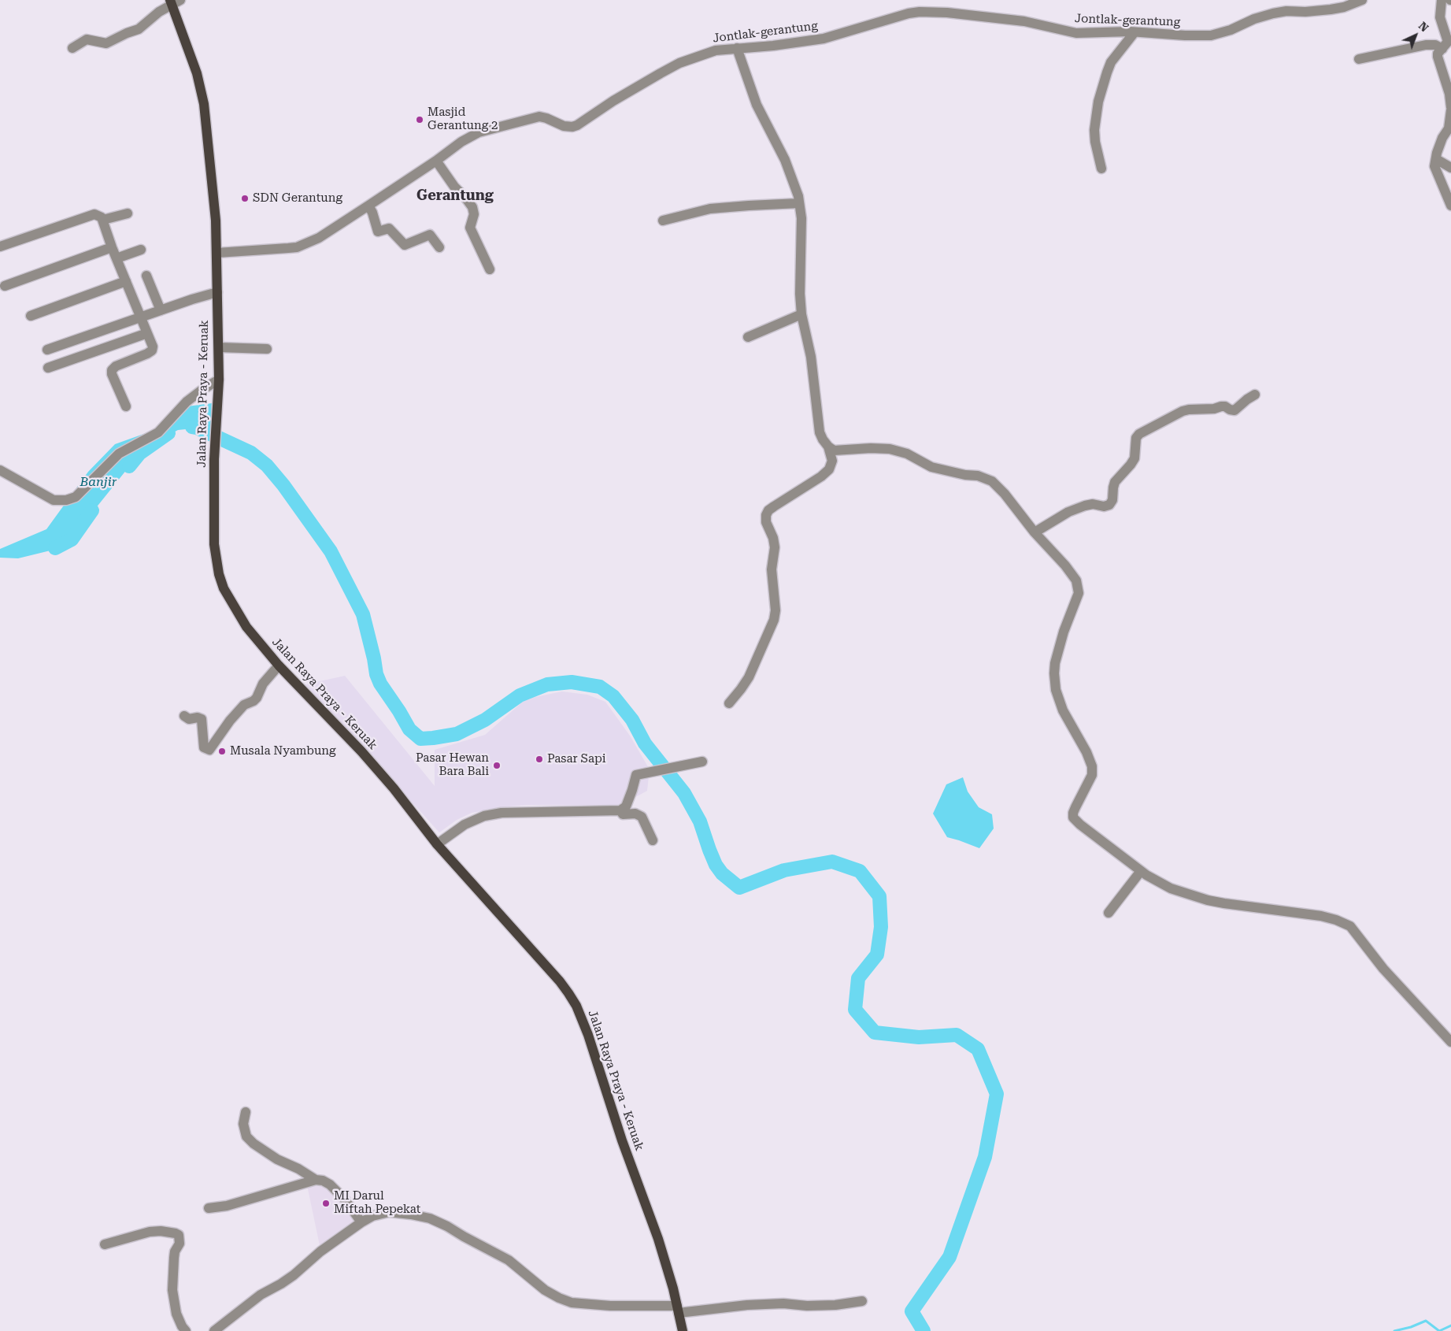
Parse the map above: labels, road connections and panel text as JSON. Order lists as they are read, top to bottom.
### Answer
{
  "streets": {
    "main road": ["Jalan Raya Praya - Keruak"],
    "street": ["Jontlak-gerantung"]
  },
  "crossings": [
    ["Jontlak-gerantung", "Jalan Raya Praya - Keruak"]
  ],
  "districts": ["Gerantung"],
  "water": ["Banjir"],
  "places": [
    "Masjid Gerantung 2",
    "SDN Gerantung",
    "Musala Nyambung",
    "Pasar Sapi",
    "Pasar Hewan Bara Bali",
    "MI Darul Miftah Pepekat"
  ],
  "north": "top right"
}
